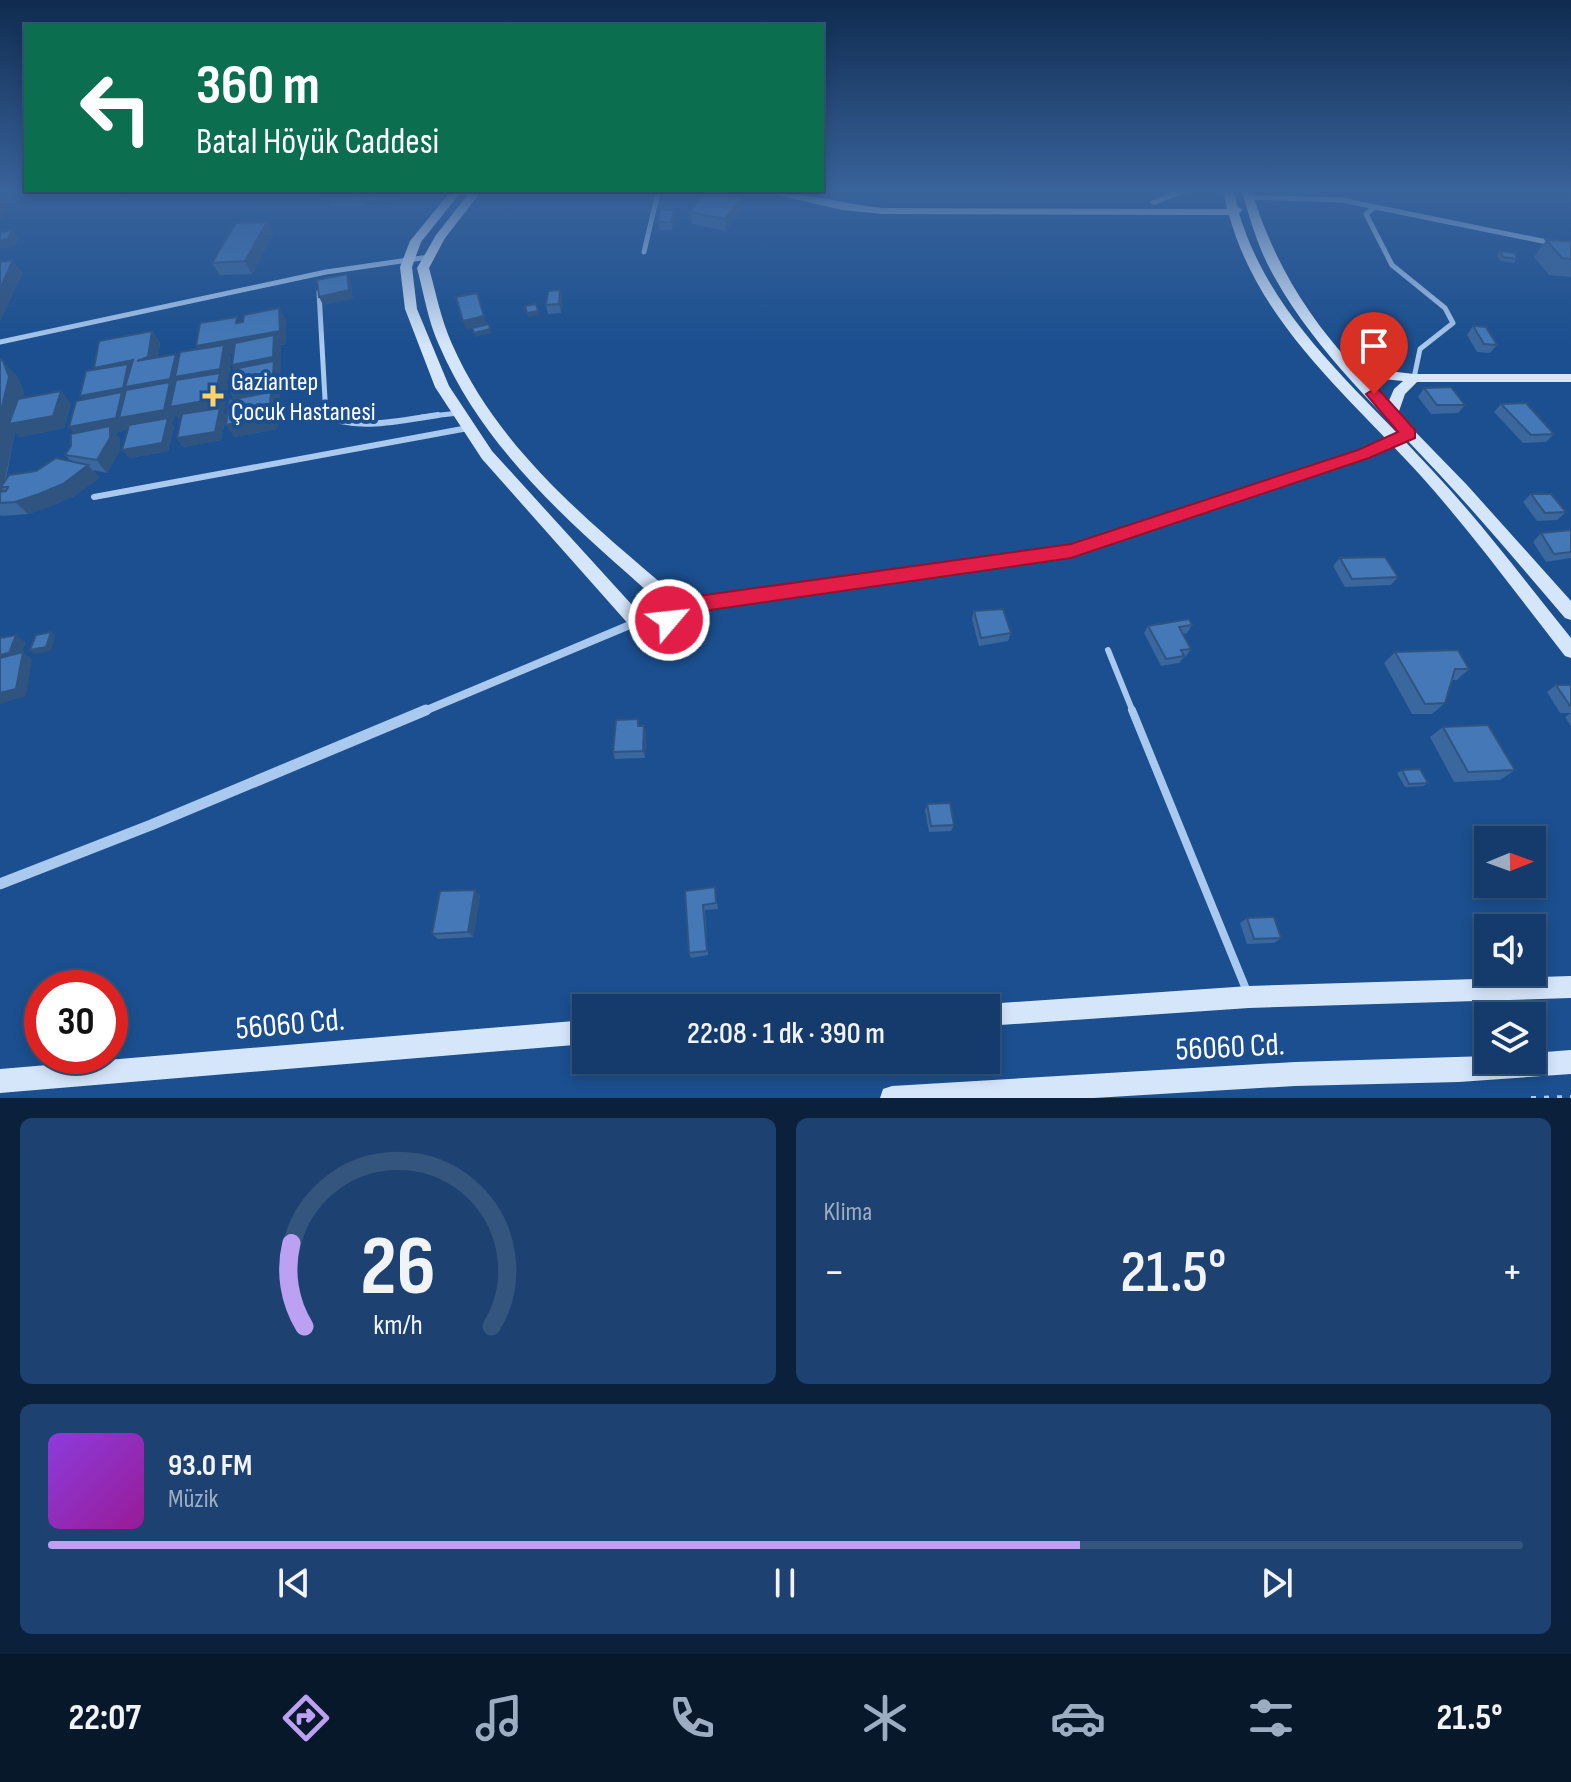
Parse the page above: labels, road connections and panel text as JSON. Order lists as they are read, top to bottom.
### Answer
{
  "streets": {
    "street": ["56060 Cd."]
  },
  "places": {
    "health": ["Gaziantep Çocuk Hastanesi"]
  },
  "north": "right",
  "page": {
    "turn": ["360 m", "Batal Höyük Caddesi"],
    "limit": "30",
    "trip": "22:08 · 1 dk · 390 m",
    "tile": "Klima",
    "heat": ["−", "21.5°", "+"],
    "song": ["93.0 FM", "Müzik"],
    "tabs": ["22:07", "21.5°"],
    "gauge": ["26", "km/h"]
  }
}
